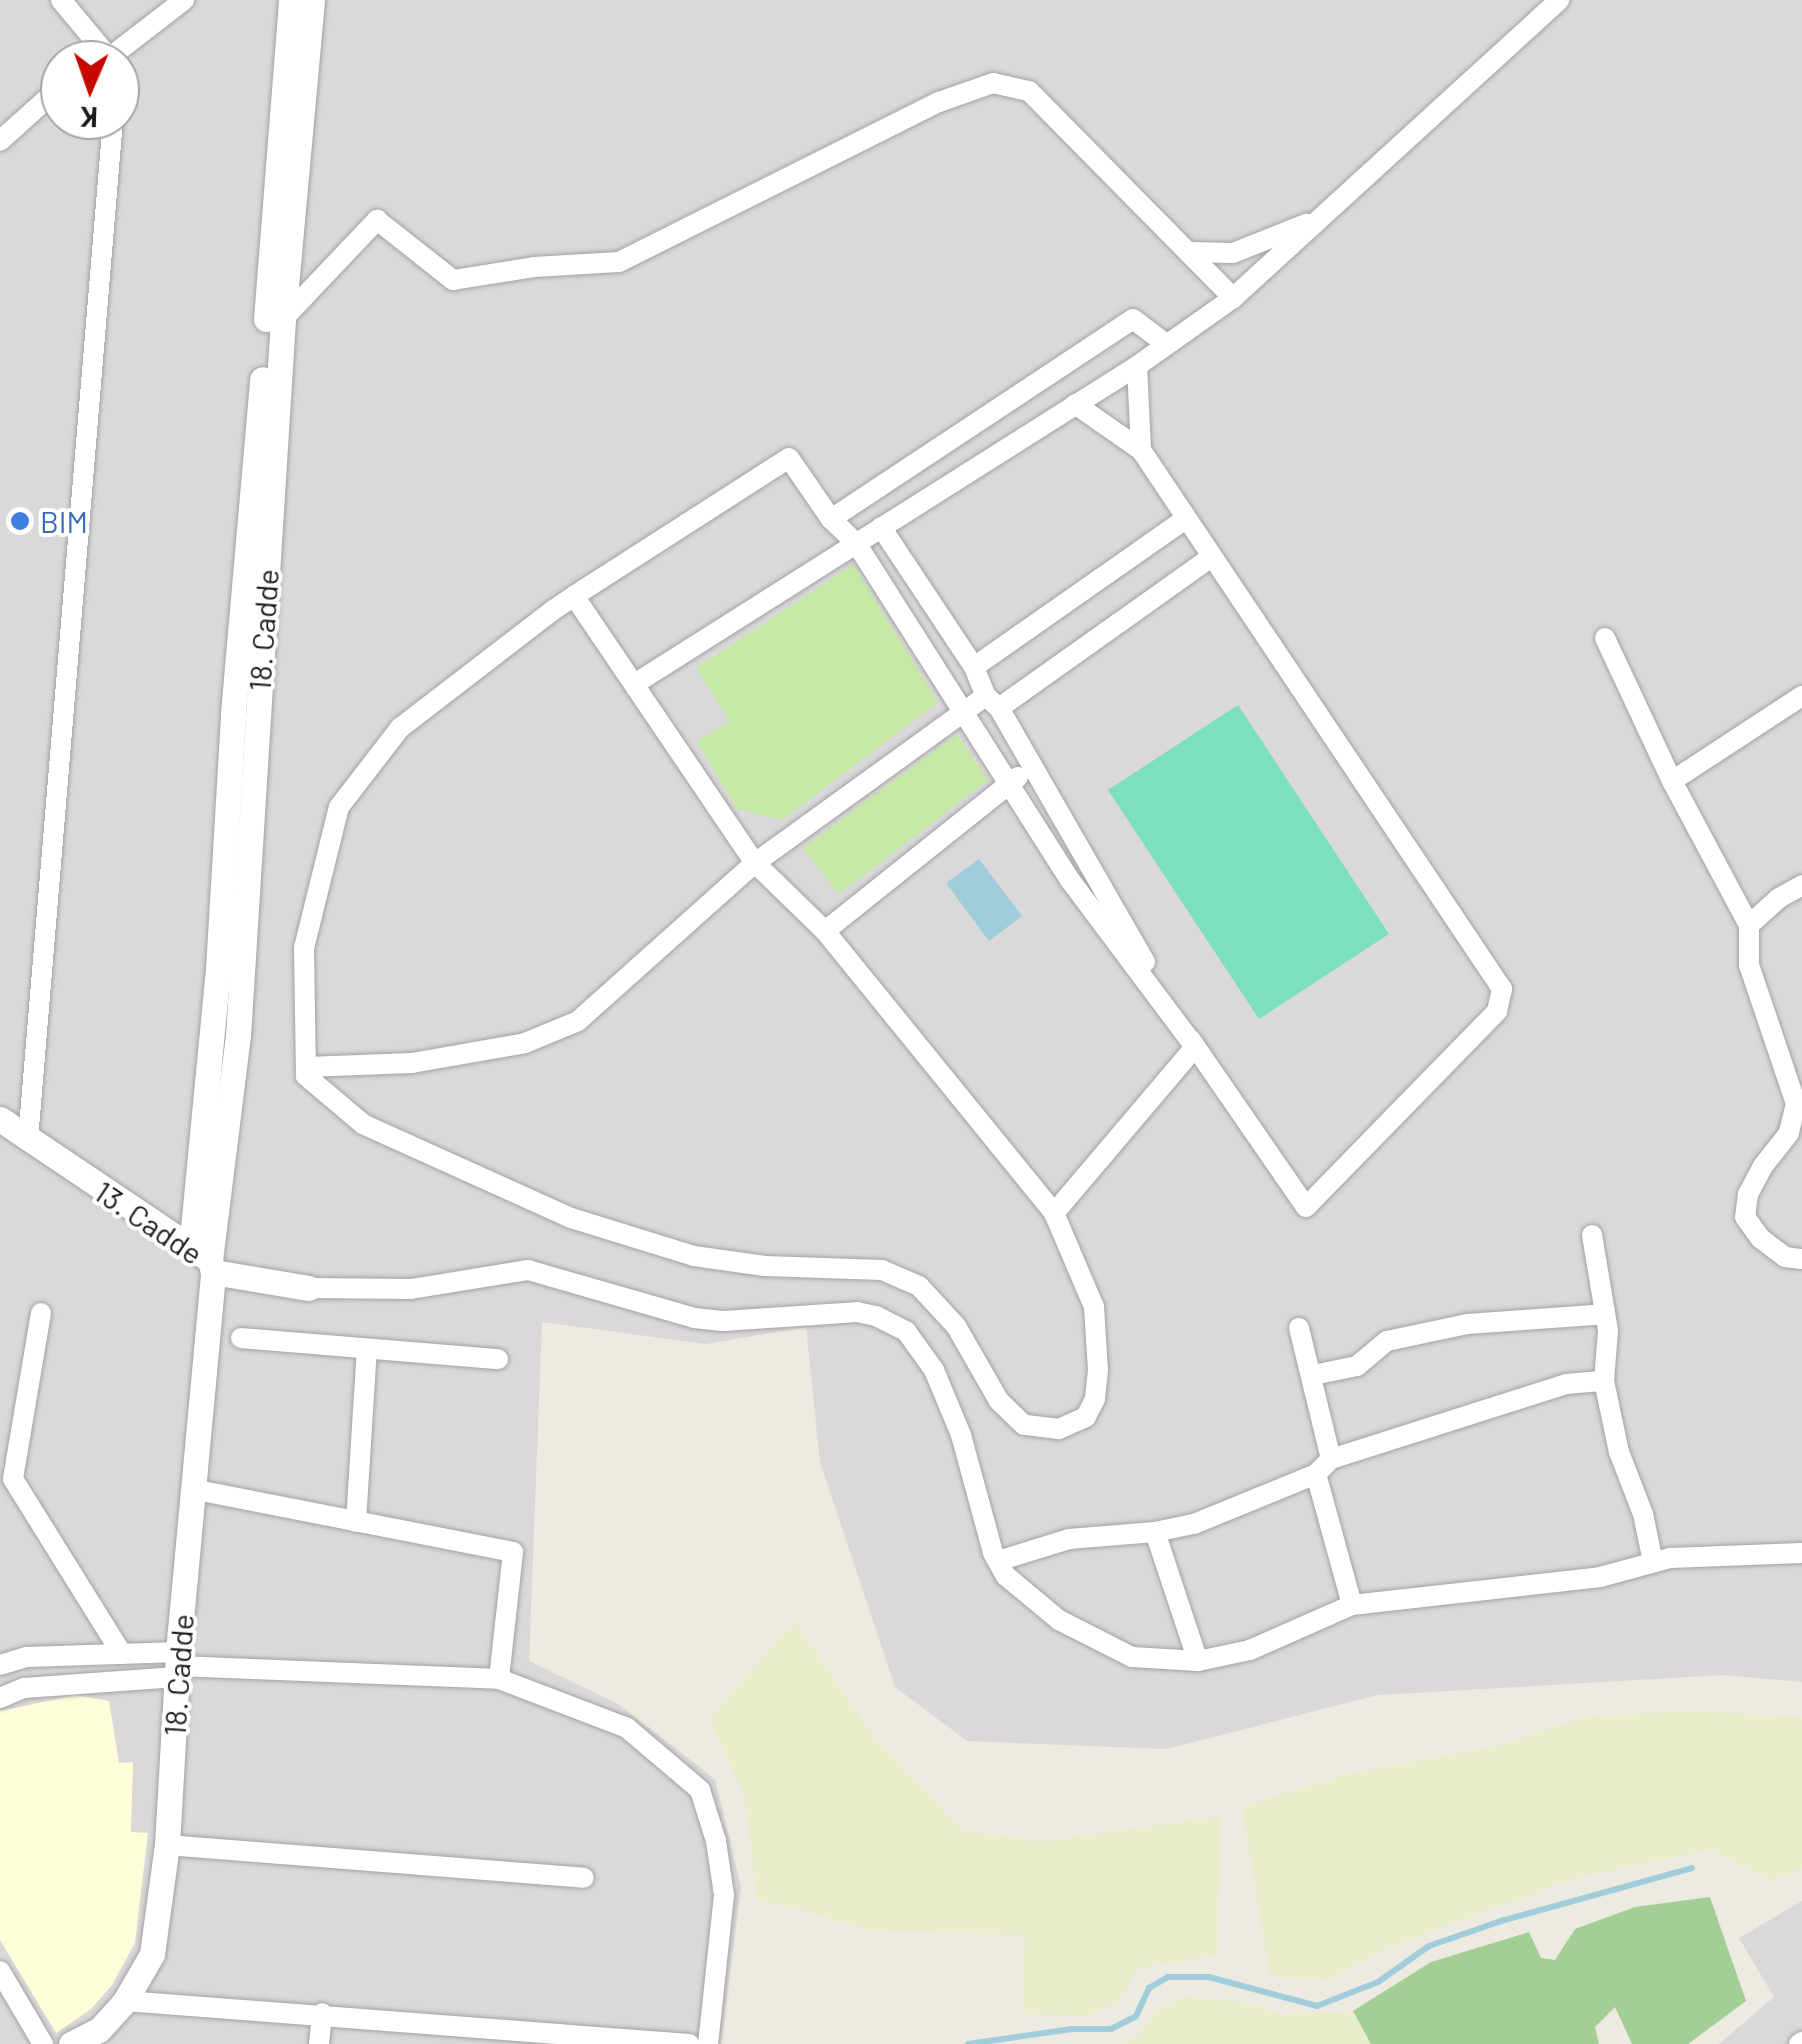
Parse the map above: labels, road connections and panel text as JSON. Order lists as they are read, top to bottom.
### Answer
{
  "streets": {
    "street": ["18. Cadde", "13. Cadde"]
  },
  "crossings": [
    ["18. Cadde", "13. Cadde"]
  ],
  "places": ["BIM"],
  "north": "bottom"
}
